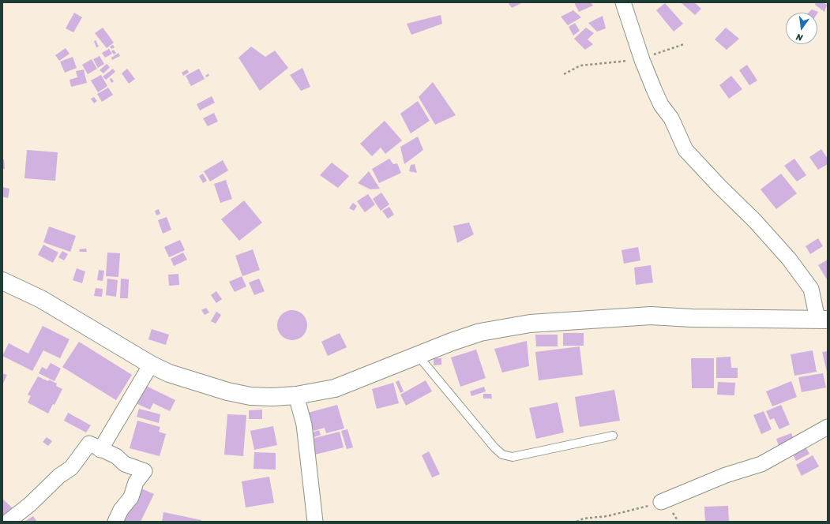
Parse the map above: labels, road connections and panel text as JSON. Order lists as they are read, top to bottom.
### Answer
{
  "north": "bottom"
}
